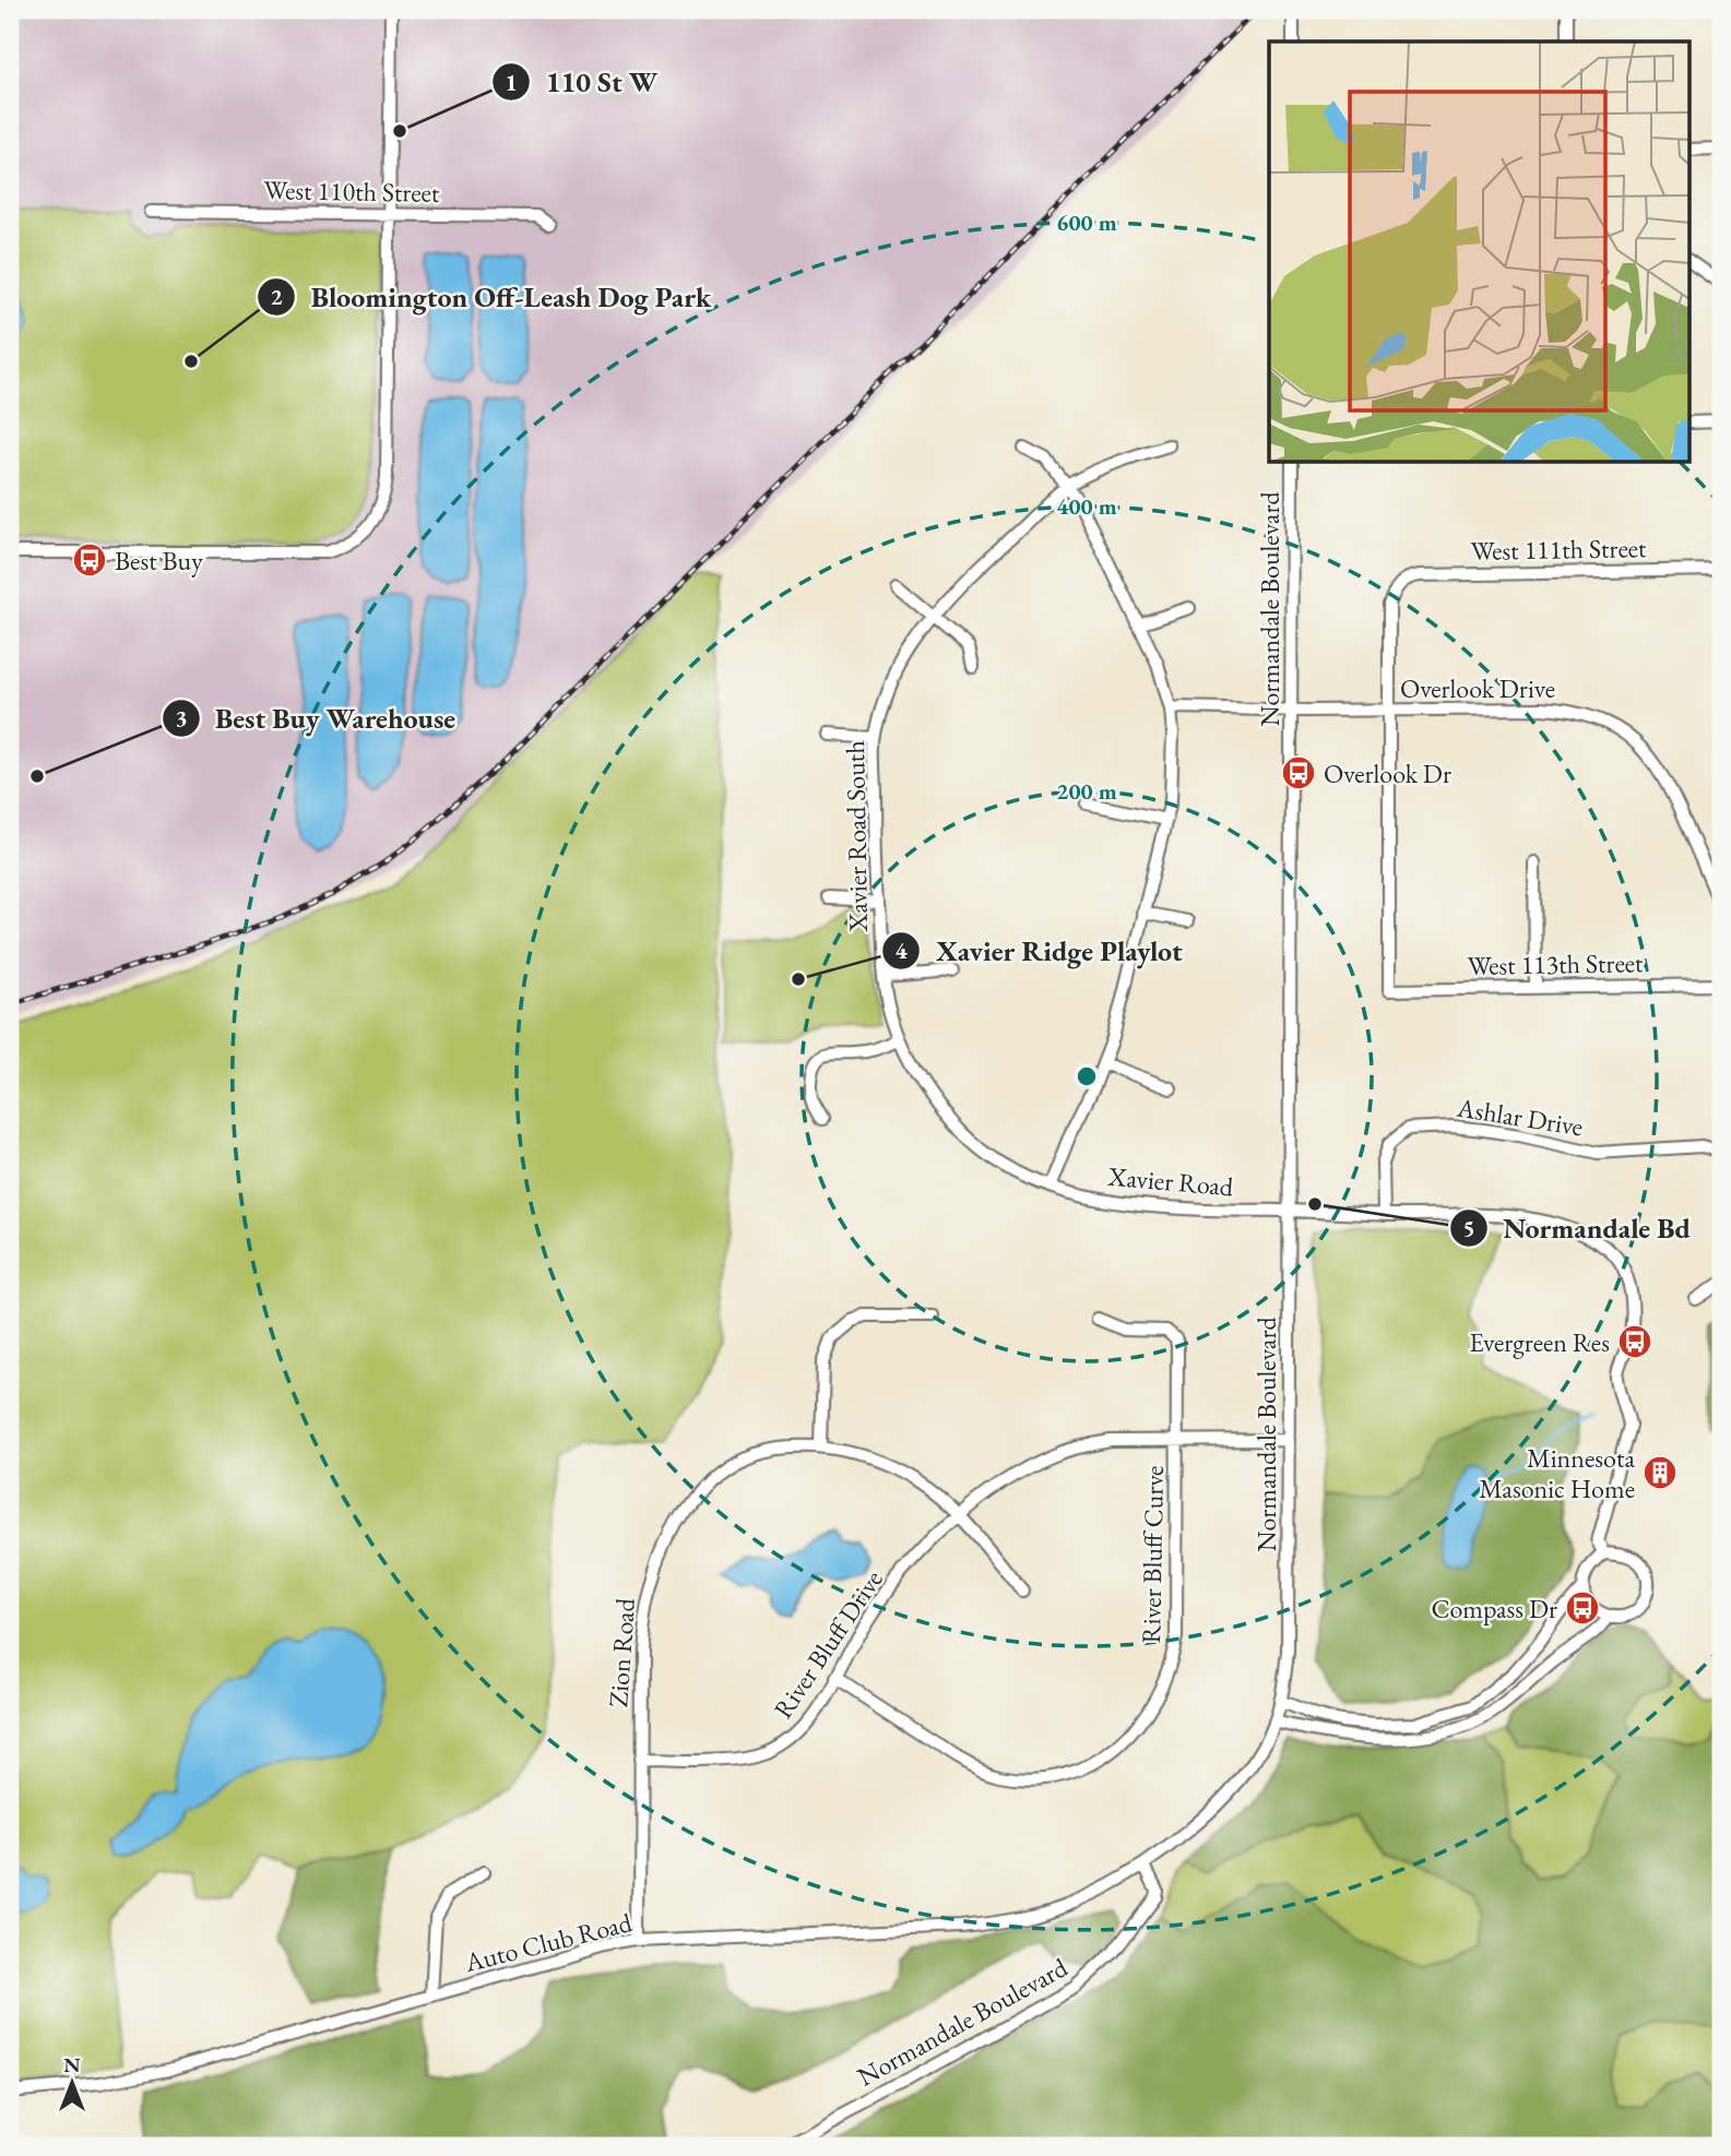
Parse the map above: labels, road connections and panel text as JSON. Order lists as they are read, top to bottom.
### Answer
{
  "streets": {
    "street": [
      "West 110th Street",
      "West 111th Street",
      "Normandale Boulevard",
      "Overlook Drive",
      "Xavier Road South",
      "West 113th Street",
      "Ashlar Drive",
      "Xavier Road",
      "River Bluff Curve",
      "River Bluff Drive",
      "Zion Road",
      "Auto Club Road"
    ]
  },
  "crossings": [
    ["West 111th Street", "Overlook Drive"],
    ["West 111th Street", "West 113th Street"],
    ["Normandale Boulevard", "Overlook Drive"],
    ["Normandale Boulevard", "Xavier Road"],
    ["Normandale Boulevard", "River Bluff Drive"],
    ["Normandale Boulevard", "Auto Club Road"],
    ["Overlook Drive", "West 113th Street"],
    ["Xavier Road South", "Xavier Road"],
    ["Ashlar Drive", "Xavier Road"],
    ["River Bluff Curve", "River Bluff Drive"],
    ["River Bluff Drive", "Zion Road"],
    ["Zion Road", "Auto Club Road"]
  ],
  "places": {
    "other": [
      "110 St W",
      "Bloomington Off-Leash Dog Park",
      "Best Buy Warehouse",
      "Xavier Ridge Playlot",
      "Normandale Bd"
    ],
    "bus stop": [
      "Best Buy",
      "Overlook Dr",
      "Evergreen Res",
      "Compass Dr"
    ],
    "building": ["Minnesota Masonic Home"]
  },
  "north": "top",
  "rings": ["600 m", "400 m", "200 m"]
}
